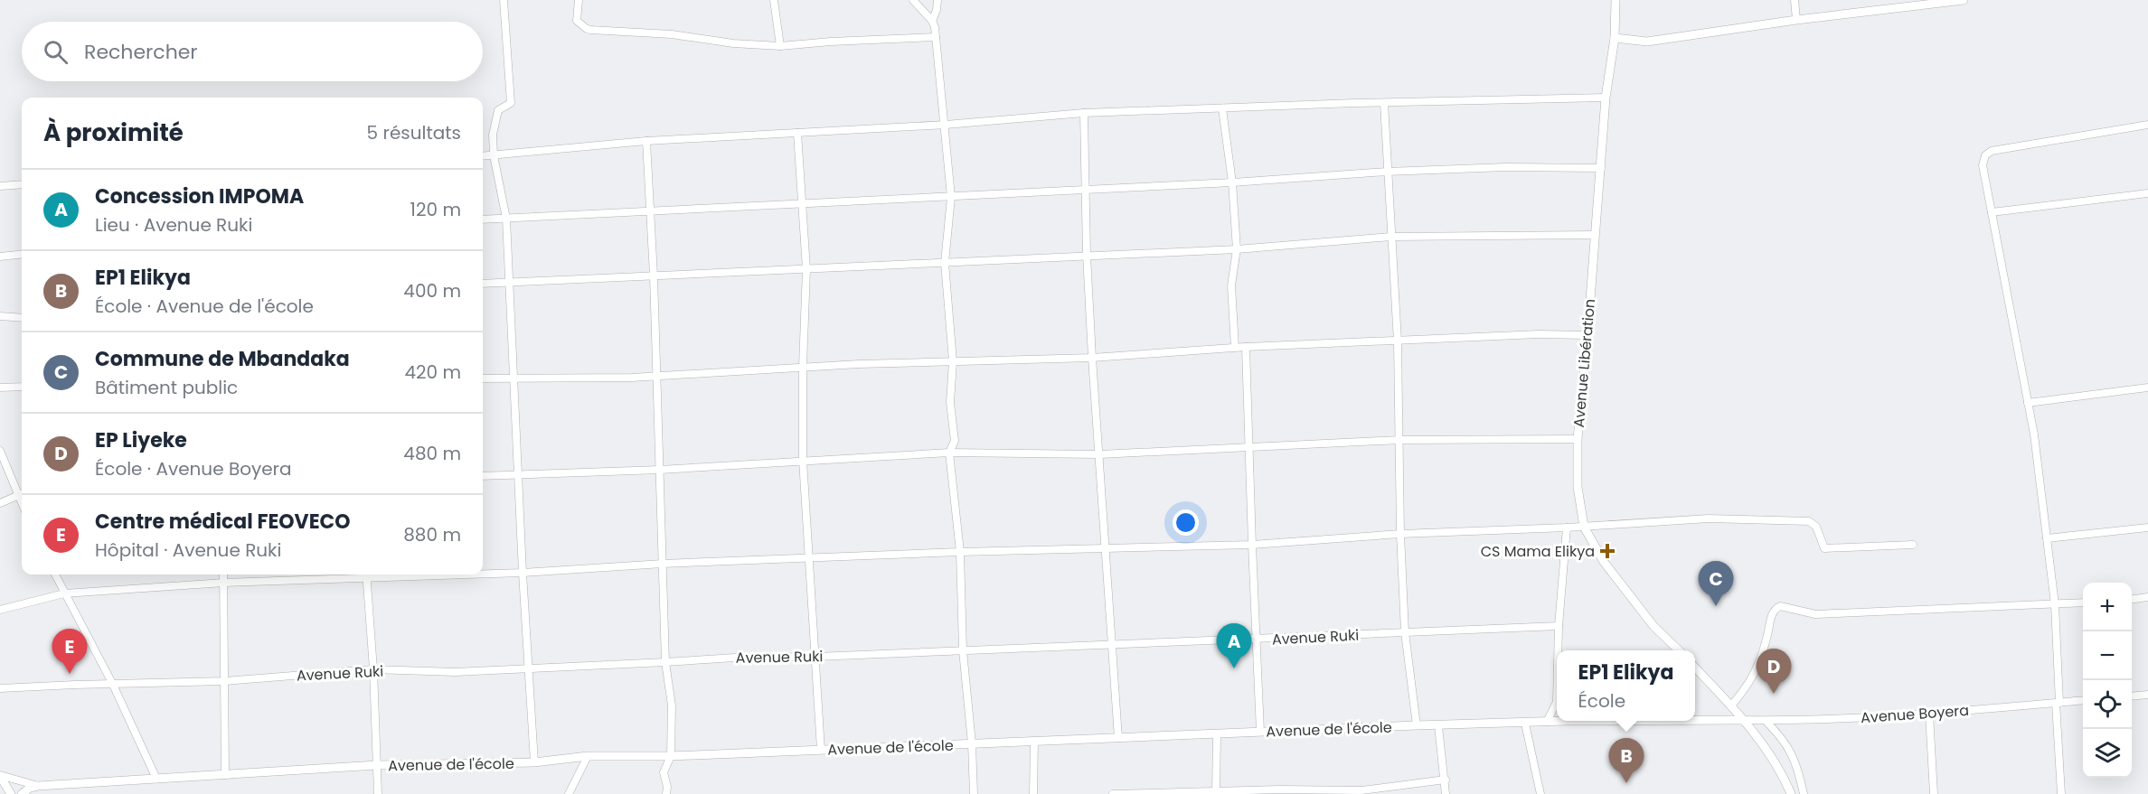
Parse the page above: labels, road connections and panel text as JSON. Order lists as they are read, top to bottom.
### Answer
{
  "streets": {
    "street": [
      "Avenue Libération",
      "Avenue Ruki",
      "Avenue Boyera",
      "Avenue de l'école"
    ]
  },
  "crossings": [
    ["Avenue Boyera", "Avenue de l'école"]
  ],
  "places": {
    "health": ["CS Mama Elikya"]
  },
  "page": {
    "search": "Rechercher",
    "heading": ["À proximité", "5 résultats"],
    "list": [
      {
        "mark": "A",
        "name": "Concession IMPOMA",
        "note": "Lieu · Avenue Ruki",
        "value": "120 m"
      },
      {
        "mark": "B",
        "name": "EP1 Elikya",
        "note": "École · Avenue de l'école",
        "value": "400 m"
      },
      {
        "mark": "C",
        "name": "Commune de Mbandaka",
        "note": "Bâtiment public",
        "value": "420 m"
      },
      {
        "mark": "D",
        "name": "EP Liyeke",
        "note": "École · Avenue Boyera",
        "value": "480 m"
      },
      {
        "mark": "E",
        "name": "Centre médical FEOVECO",
        "note": "Hôpital · Avenue Ruki",
        "value": "880 m"
      }
    ],
    "pins": [
      "C",
      "A",
      "E",
      "D",
      "B"
    ],
    "map_buttons": ["+", "−"],
    "popup": ["EP1 Elikya", "École"]
  }
}
